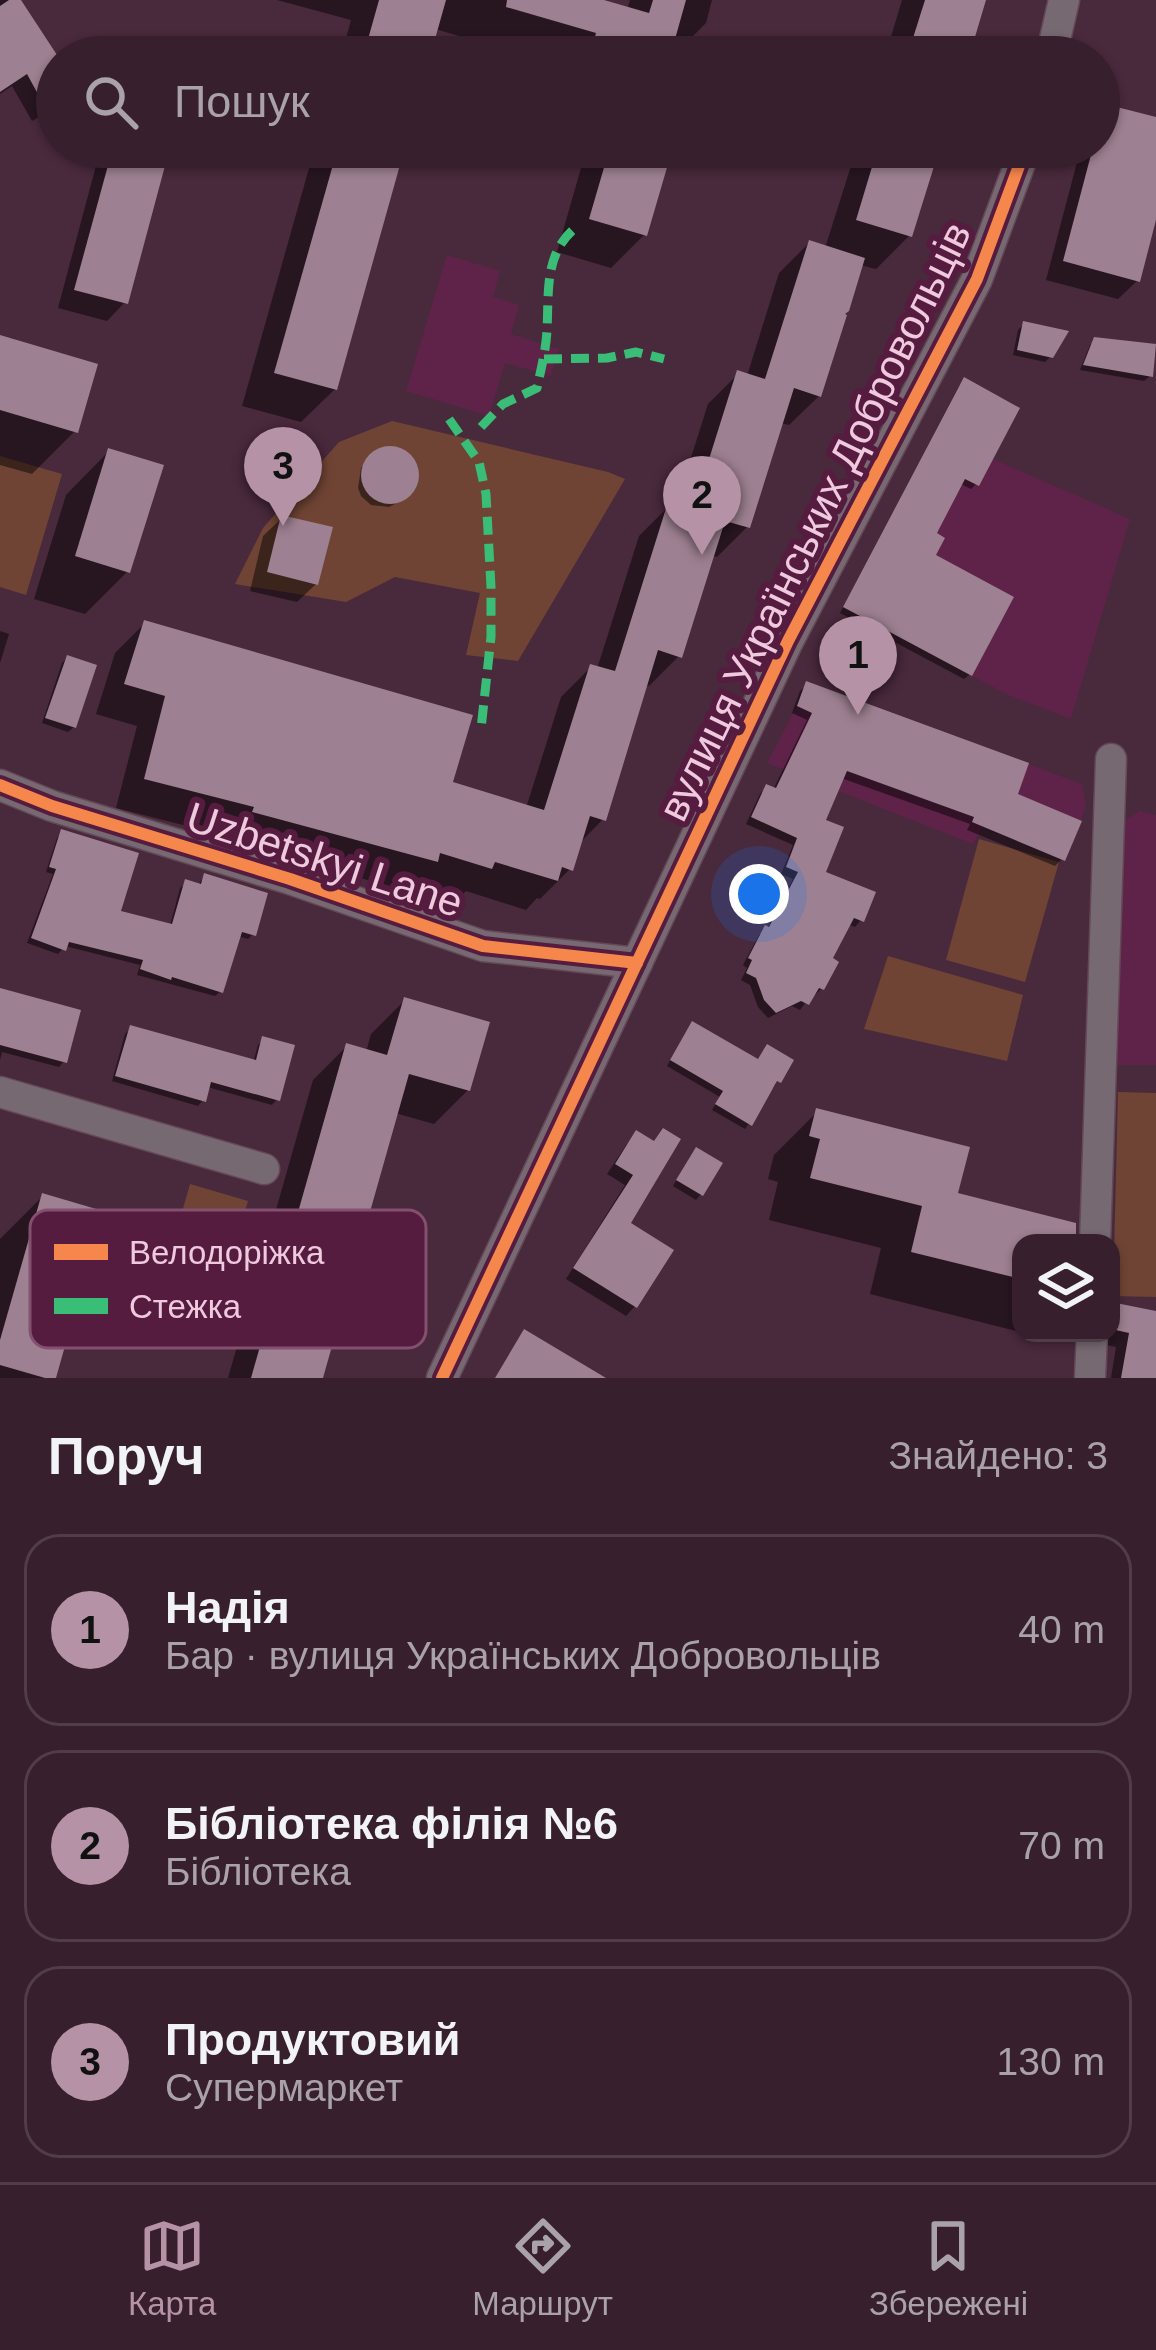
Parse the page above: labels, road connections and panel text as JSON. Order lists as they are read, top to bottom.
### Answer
{
  "streets": {
    "street": ["вулиця Українських Добровольців", "Uzbetskyi Lane"]
  },
  "crossings": [
    ["вулиця Українських Добровольців", "Uzbetskyi Lane"]
  ],
  "legend": ["Велодоріжка", "Стежка"],
  "page": {
    "search": "Пошук",
    "pins": ["3", "2", "1"],
    "heading": ["Поруч", "Знайдено: 3"],
    "list": [
      {
        "mark": "1",
        "name": "Надія",
        "note": "Бар · вулиця Українських Добровольців",
        "value": "40 m"
      },
      {
        "mark": "2",
        "name": "Бібліотека філія №6",
        "note": "Бібліотека",
        "value": "70 m"
      },
      {
        "mark": "3",
        "name": "Продуктовий",
        "note": "Супермаркет",
        "value": "130 m"
      }
    ],
    "nav": ["Карта", "Маршрут", "Збережені"]
  }
}
